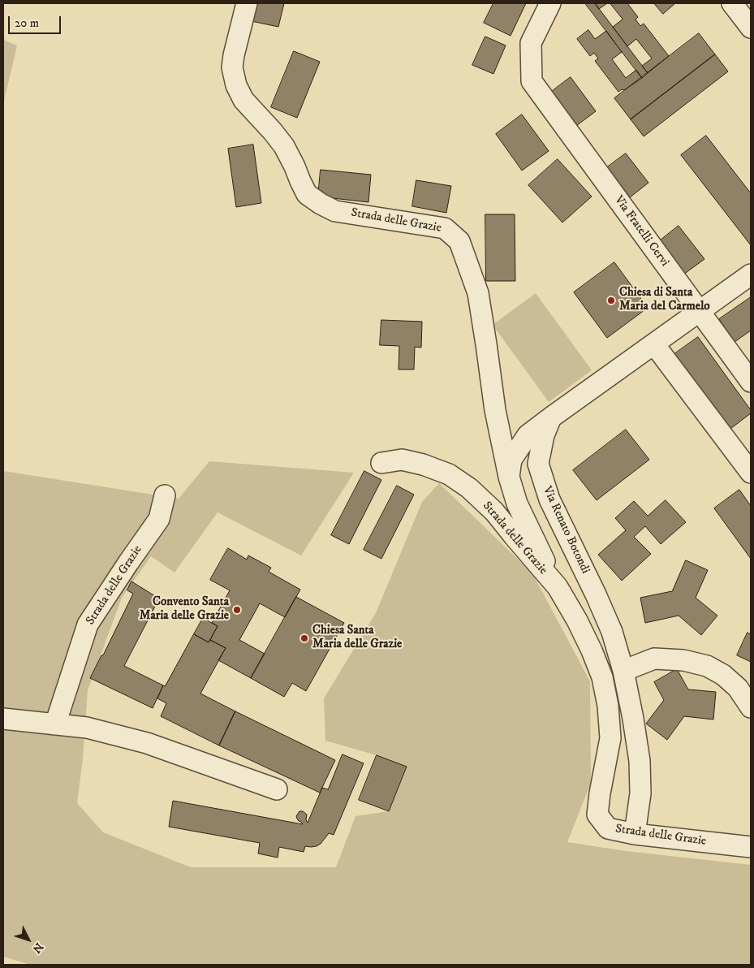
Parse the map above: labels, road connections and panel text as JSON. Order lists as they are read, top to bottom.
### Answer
{
  "streets": {
    "street": ["Strada delle Grazie", "Via Fratelli Cervi", "Via Renato Botondi"]
  },
  "crossings": [
    ["Strada delle Grazie", "Via Renato Botondi"]
  ],
  "places": ["Chiesa di Santa Maria del Carmelo", "Convento Santa Maria delle Grazie", "Chiesa Santa Maria delle Grazie"],
  "scale_bar": "20 m",
  "north": "bottom right"
}
